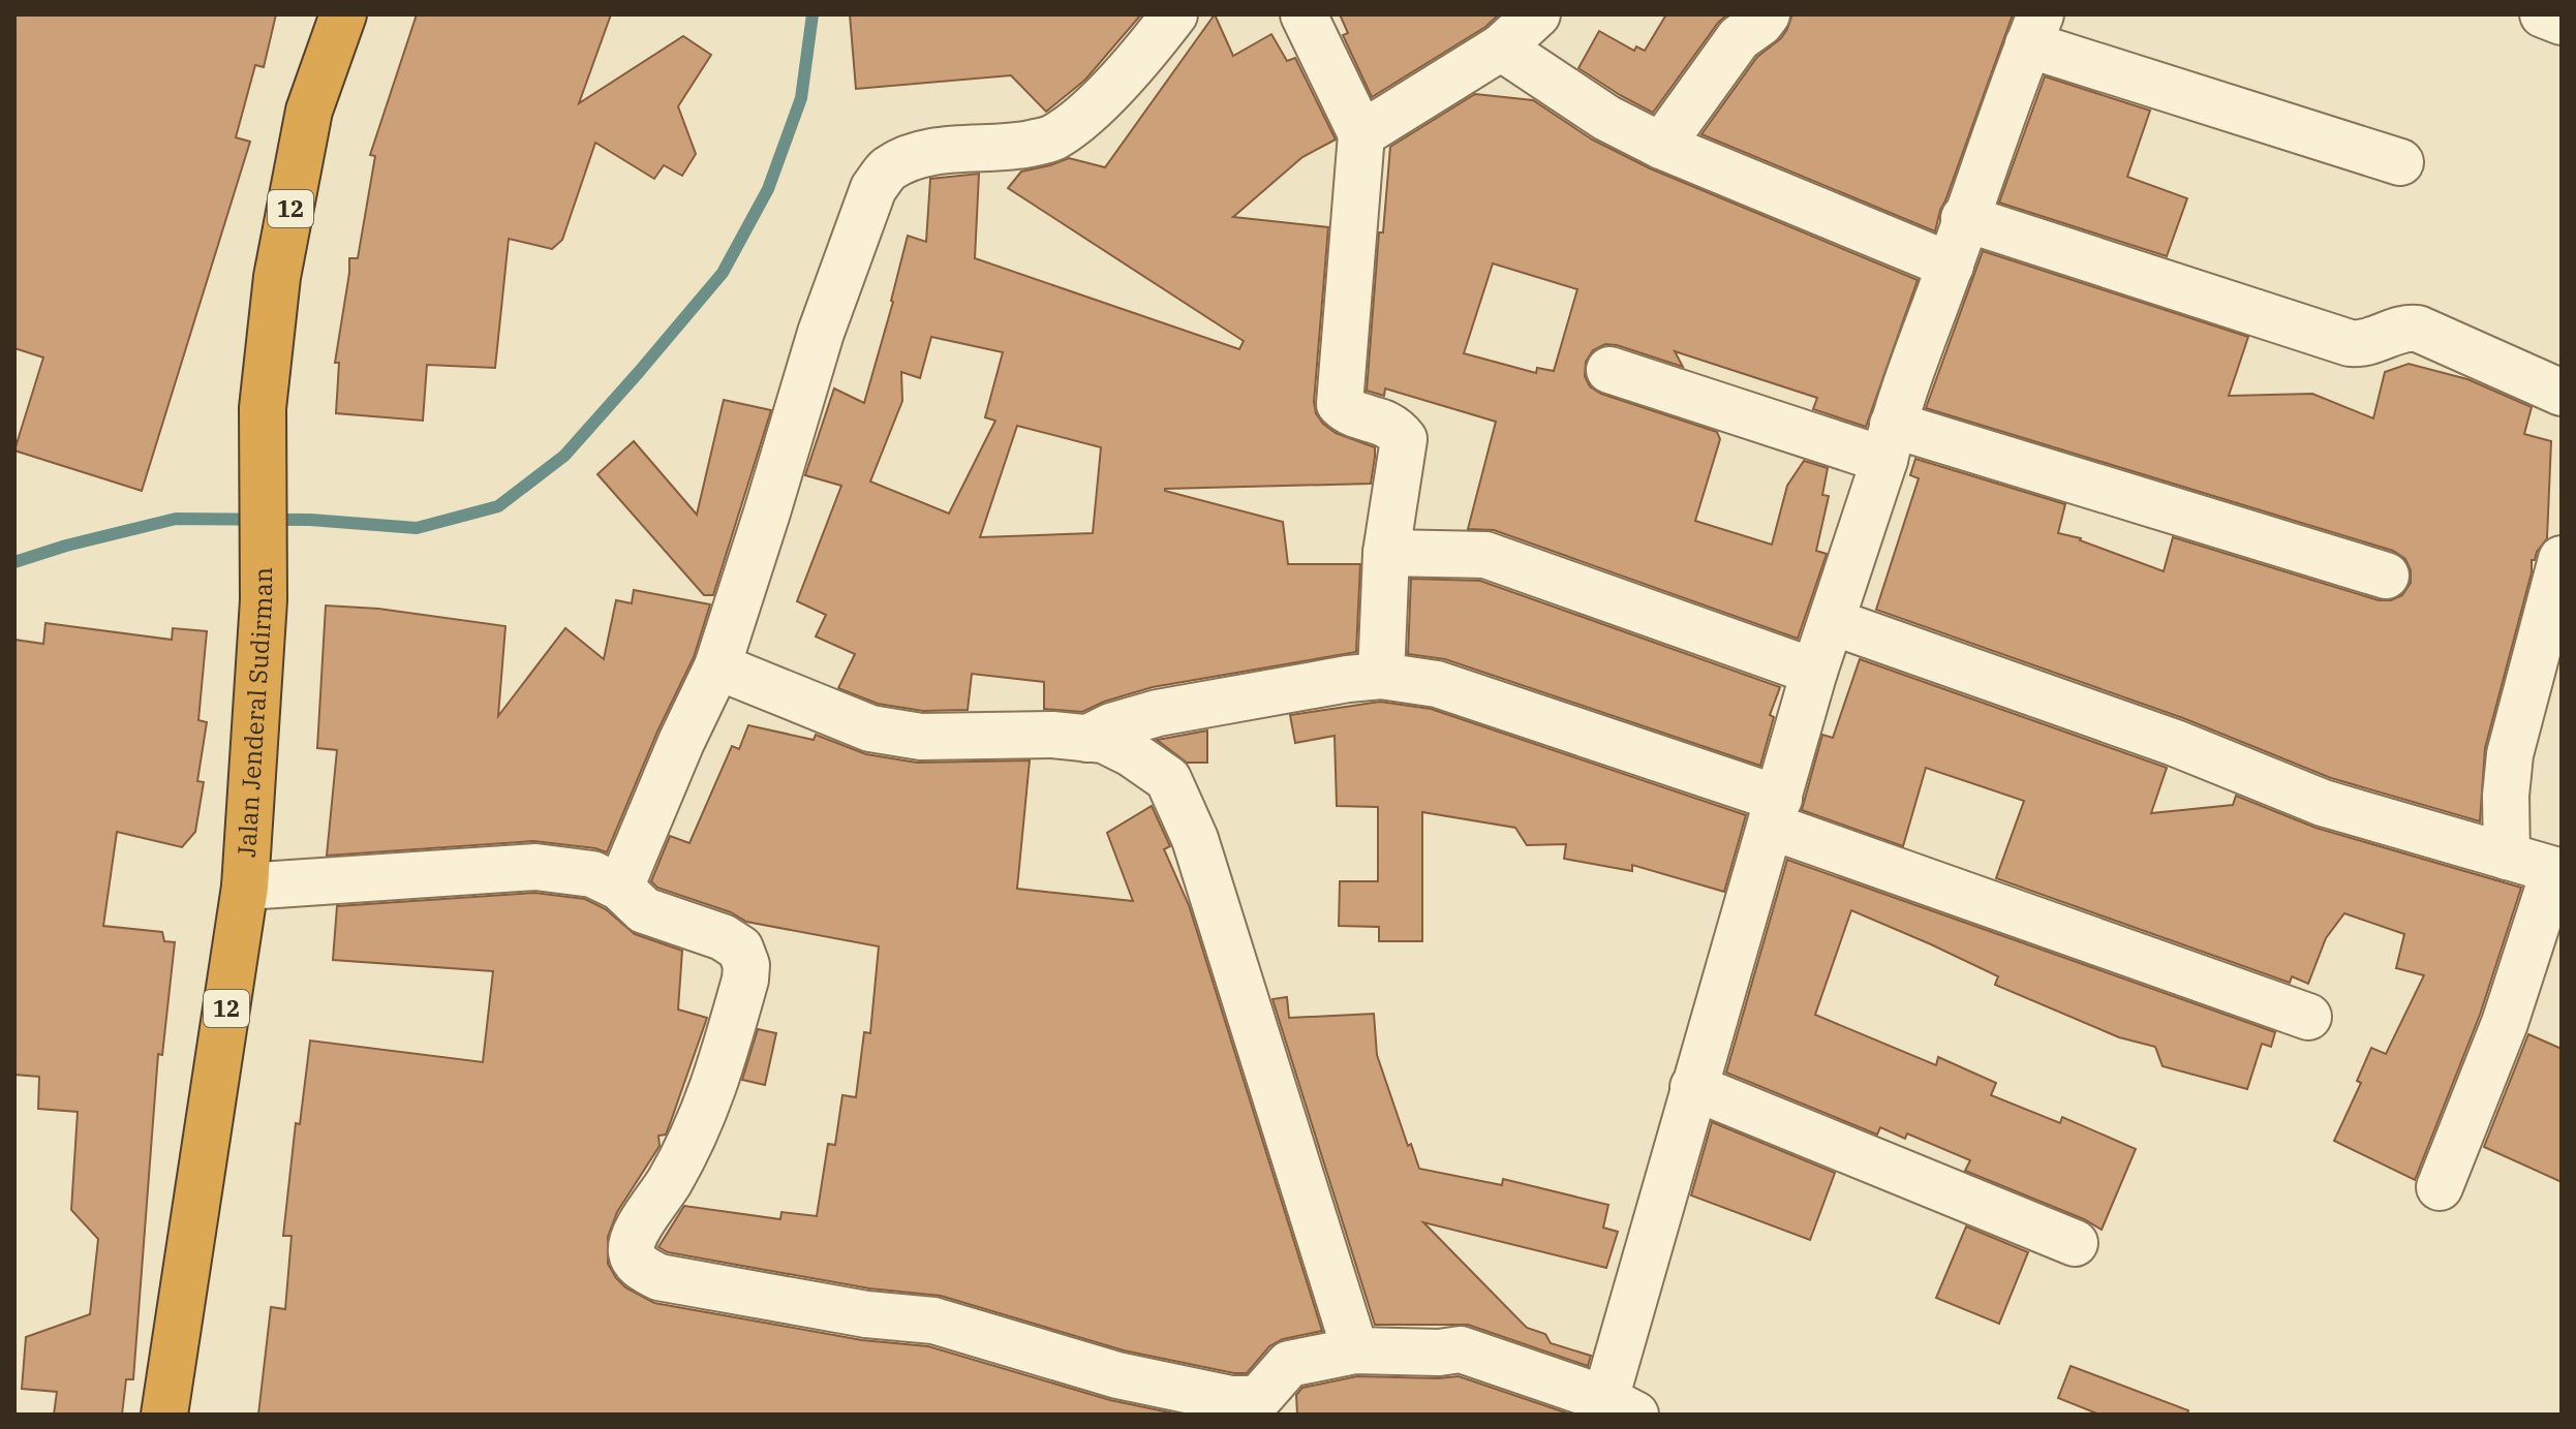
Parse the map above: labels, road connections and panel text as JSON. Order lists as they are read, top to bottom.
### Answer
{
  "streets": {
    "highway": ["12", "Jalan Jenderal Sudirman"]
  }
}
